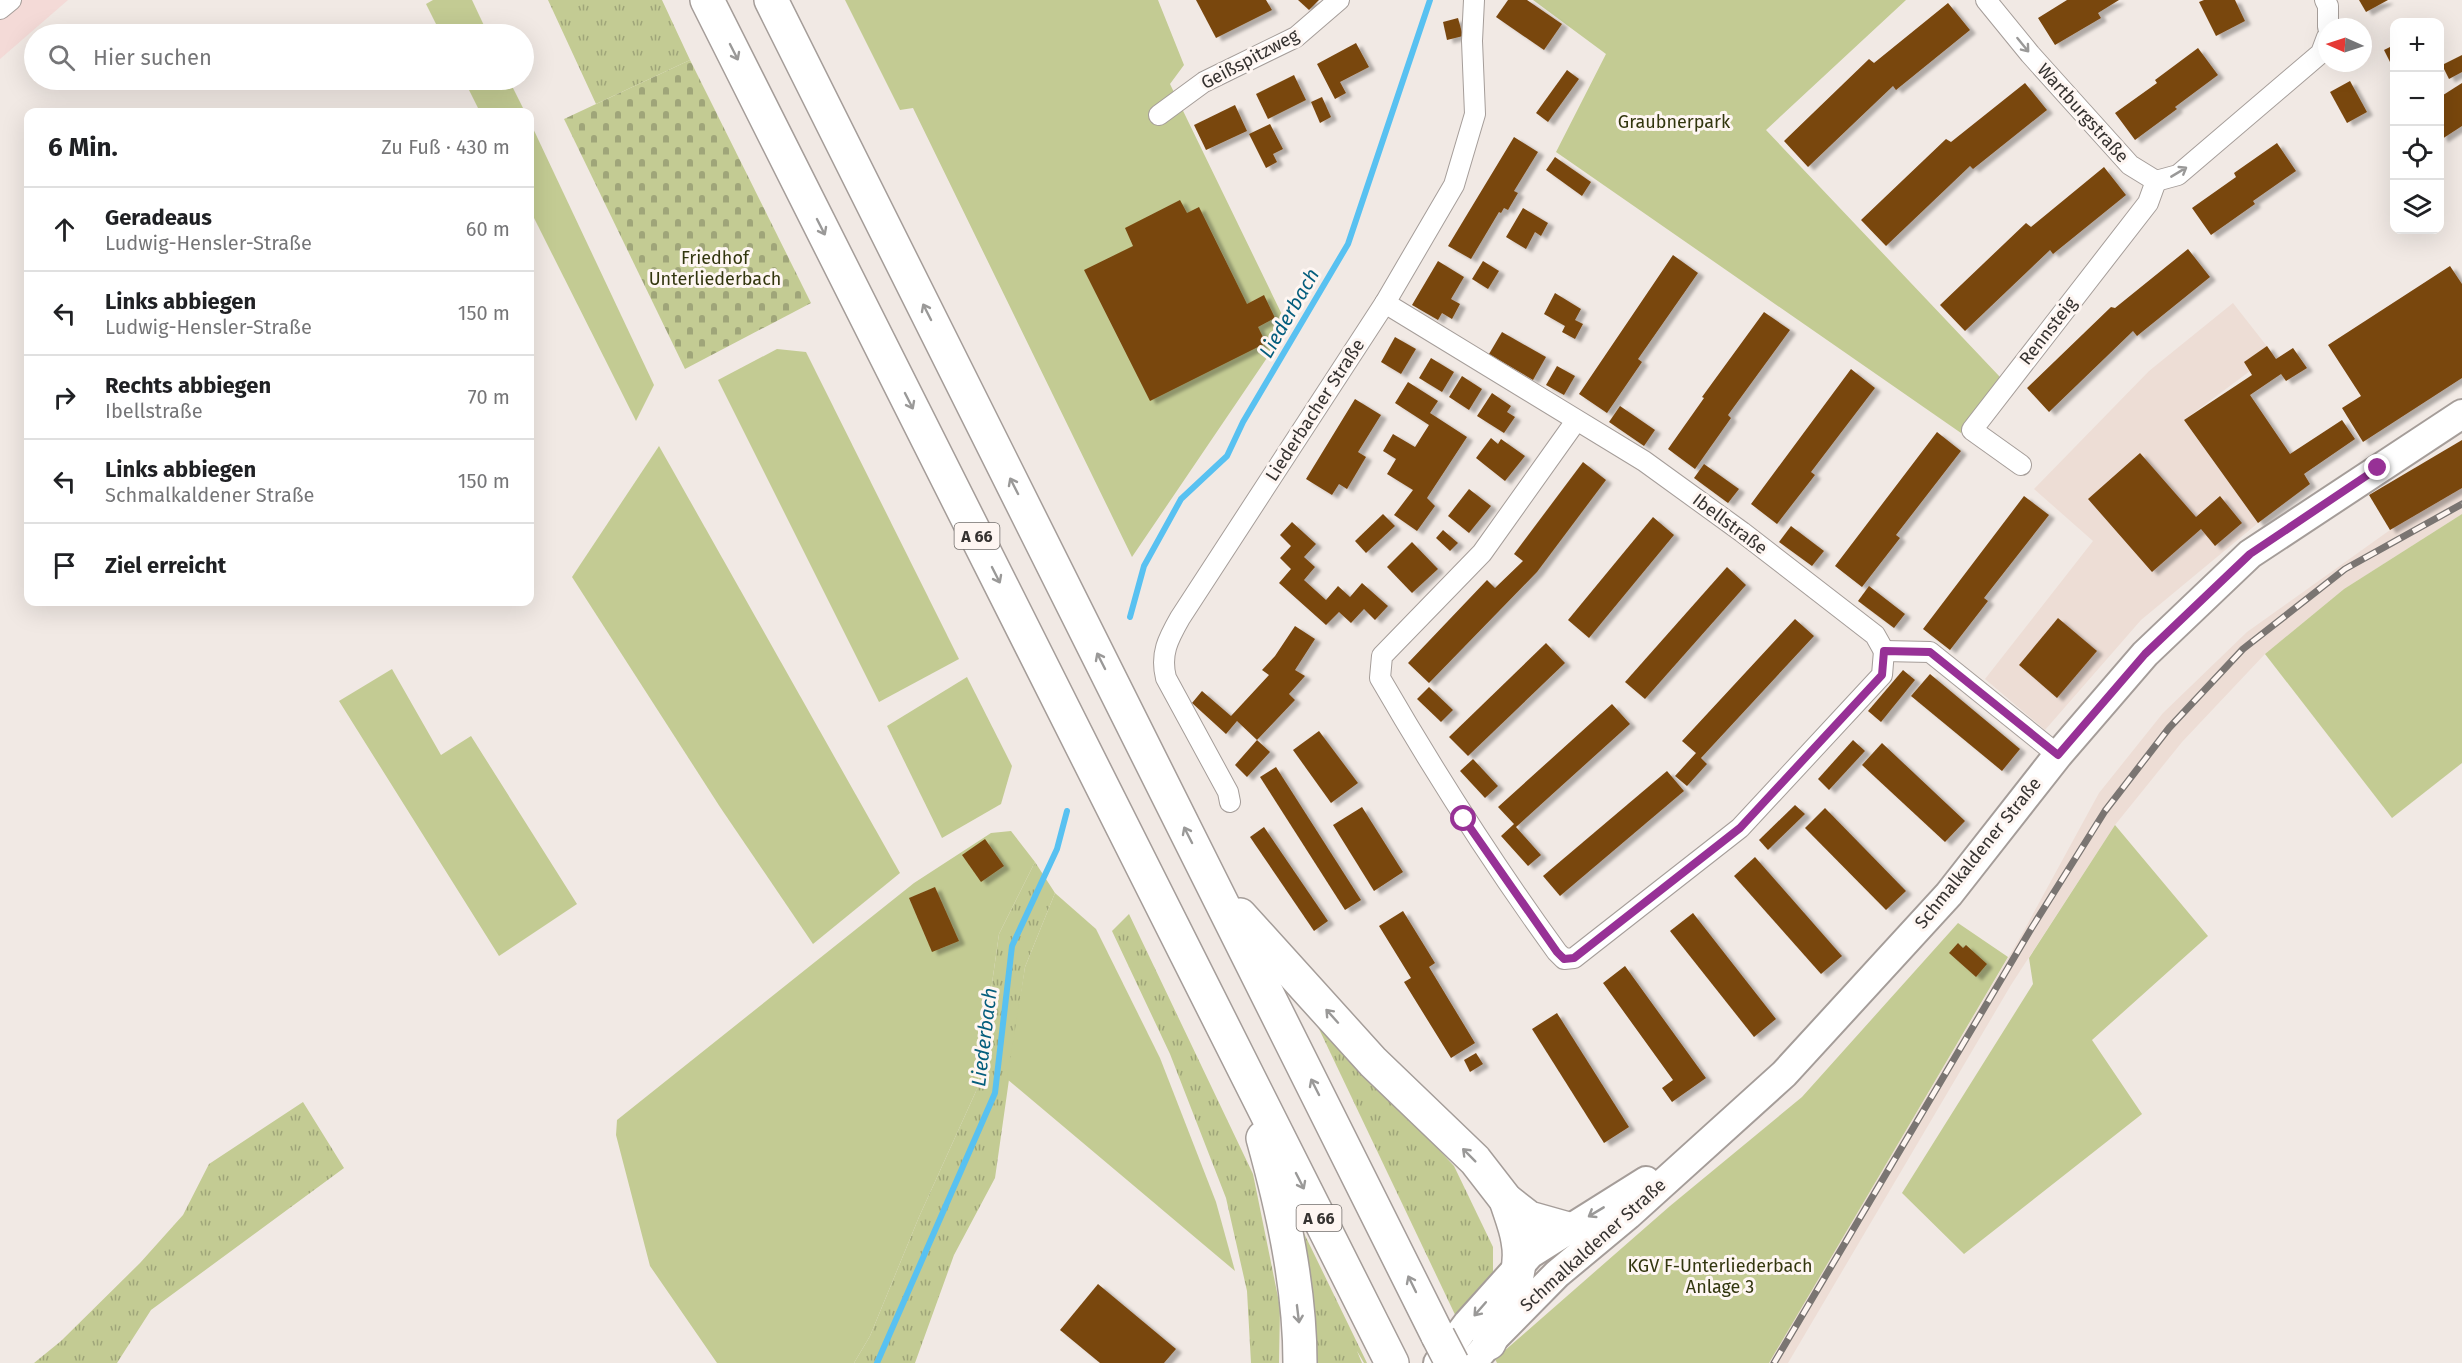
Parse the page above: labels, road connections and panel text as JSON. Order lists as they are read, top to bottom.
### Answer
{
  "streets": {
    "highway": ["A 66"],
    "main road": ["Schmalkaldener Straße"],
    "street": [
      "Geißspitzweg",
      "Wartburgstraße",
      "Rennsteig",
      "Liederbacher Straße",
      "Ibellstraße"
    ]
  },
  "crossings": [
    ["Wartburgstraße", "Rennsteig"],
    ["Liederbacher Straße", "Ibellstraße"]
  ],
  "one_way": ["Wartburgstraße"],
  "water": ["Liederbach"],
  "parks": ["Graubnerpark", "Friedhof Unterliederbach", "KGV F-Unterliederbach Anlage 3"],
  "north": "left",
  "page": {
    "map_buttons": ["+", "−"],
    "search": "Hier suchen",
    "heading": ["6 Min.", "Zu Fuß · 430 m"],
    "list": [
      ["Geradeaus", "Ludwig-Hensler-Straße", "60 m"],
      ["Links abbiegen", "Ludwig-Hensler-Straße", "150 m"],
      ["Rechts abbiegen", "Ibellstraße", "70 m"],
      ["Links abbiegen", "Schmalkaldener Straße", "150 m"],
      "Ziel erreicht"
    ]
  }
}
